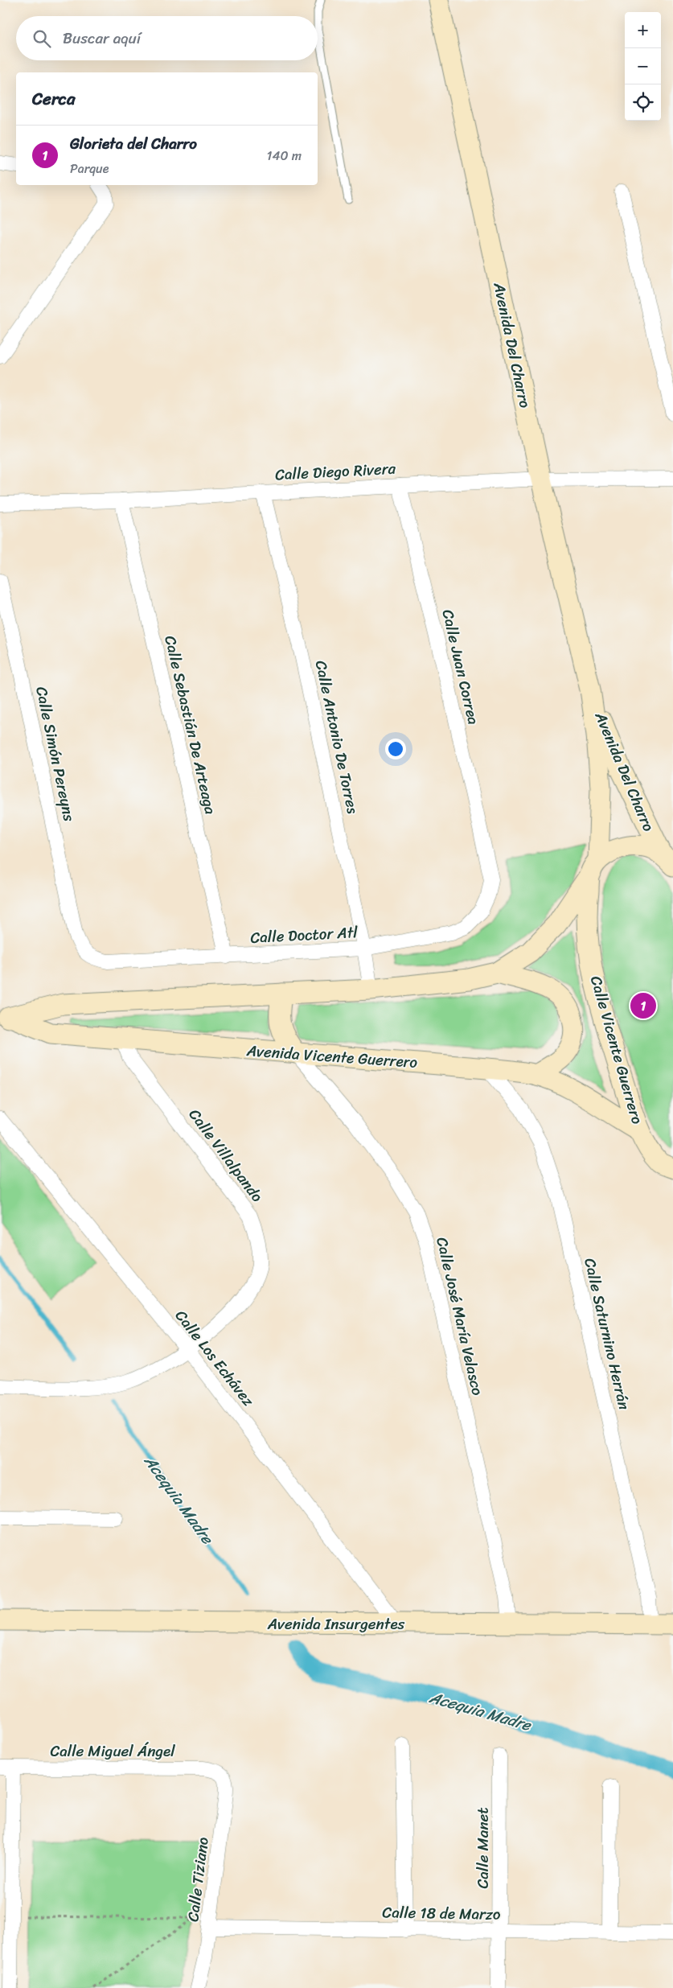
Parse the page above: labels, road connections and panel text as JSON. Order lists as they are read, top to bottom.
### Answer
{
  "streets": {
    "street": [
      "Avenida Del Charro",
      "Calle Diego Rivera",
      "Calle Juan Correa",
      "Calle Sebastián De Arteaga",
      "Calle Antonio De Torres",
      "Calle Simón Pereyns",
      "Calle Doctor Atl",
      "Calle Vicente Guerrero",
      "Avenida Vicente Guerrero",
      "Calle Villalpando",
      "Calle José María Velasco",
      "Calle Saturnino Herrán",
      "Calle Los Echávez",
      "Avenida Insurgentes",
      "Calle Miguel Ángel",
      "Calle Manet",
      "Calle Tiziano",
      "Calle 18 de Marzo"
    ]
  },
  "crossings": [
    ["Avenida Del Charro", "Calle Diego Rivera"],
    ["Avenida Del Charro", "Calle Vicente Guerrero"],
    ["Avenida Del Charro", "Avenida Vicente Guerrero"],
    ["Calle Diego Rivera", "Calle Juan Correa"],
    ["Calle Diego Rivera", "Calle Sebastián De Arteaga"],
    ["Calle Diego Rivera", "Calle Antonio De Torres"],
    ["Calle Juan Correa", "Calle Doctor Atl"],
    ["Calle Sebastián De Arteaga", "Calle Doctor Atl"],
    ["Calle Antonio De Torres", "Calle Doctor Atl"],
    ["Calle Antonio De Torres", "Avenida Vicente Guerrero"],
    ["Calle Simón Pereyns", "Calle Doctor Atl"],
    ["Calle Vicente Guerrero", "Avenida Vicente Guerrero"],
    ["Avenida Vicente Guerrero", "Calle Villalpando"],
    ["Avenida Vicente Guerrero", "Calle José María Velasco"],
    ["Avenida Vicente Guerrero", "Calle Saturnino Herrán"],
    ["Calle Villalpando", "Calle Los Echávez"],
    ["Calle José María Velasco", "Avenida Insurgentes"],
    ["Calle Saturnino Herrán", "Avenida Insurgentes"],
    ["Calle Los Echávez", "Avenida Insurgentes"],
    ["Calle Miguel Ángel", "Calle Tiziano"],
    ["Calle Manet", "Calle 18 de Marzo"],
    ["Calle Tiziano", "Calle 18 de Marzo"]
  ],
  "water": ["Acequia Madre"],
  "page": {
    "map_buttons": ["+", "−"],
    "search": "Buscar aquí",
    "heading": "Cerca",
    "list": [
      {
        "mark": "1",
        "name": "Glorieta del Charro",
        "note": "Parque",
        "value": "140 m"
      }
    ],
    "pins": "1"
  }
}
